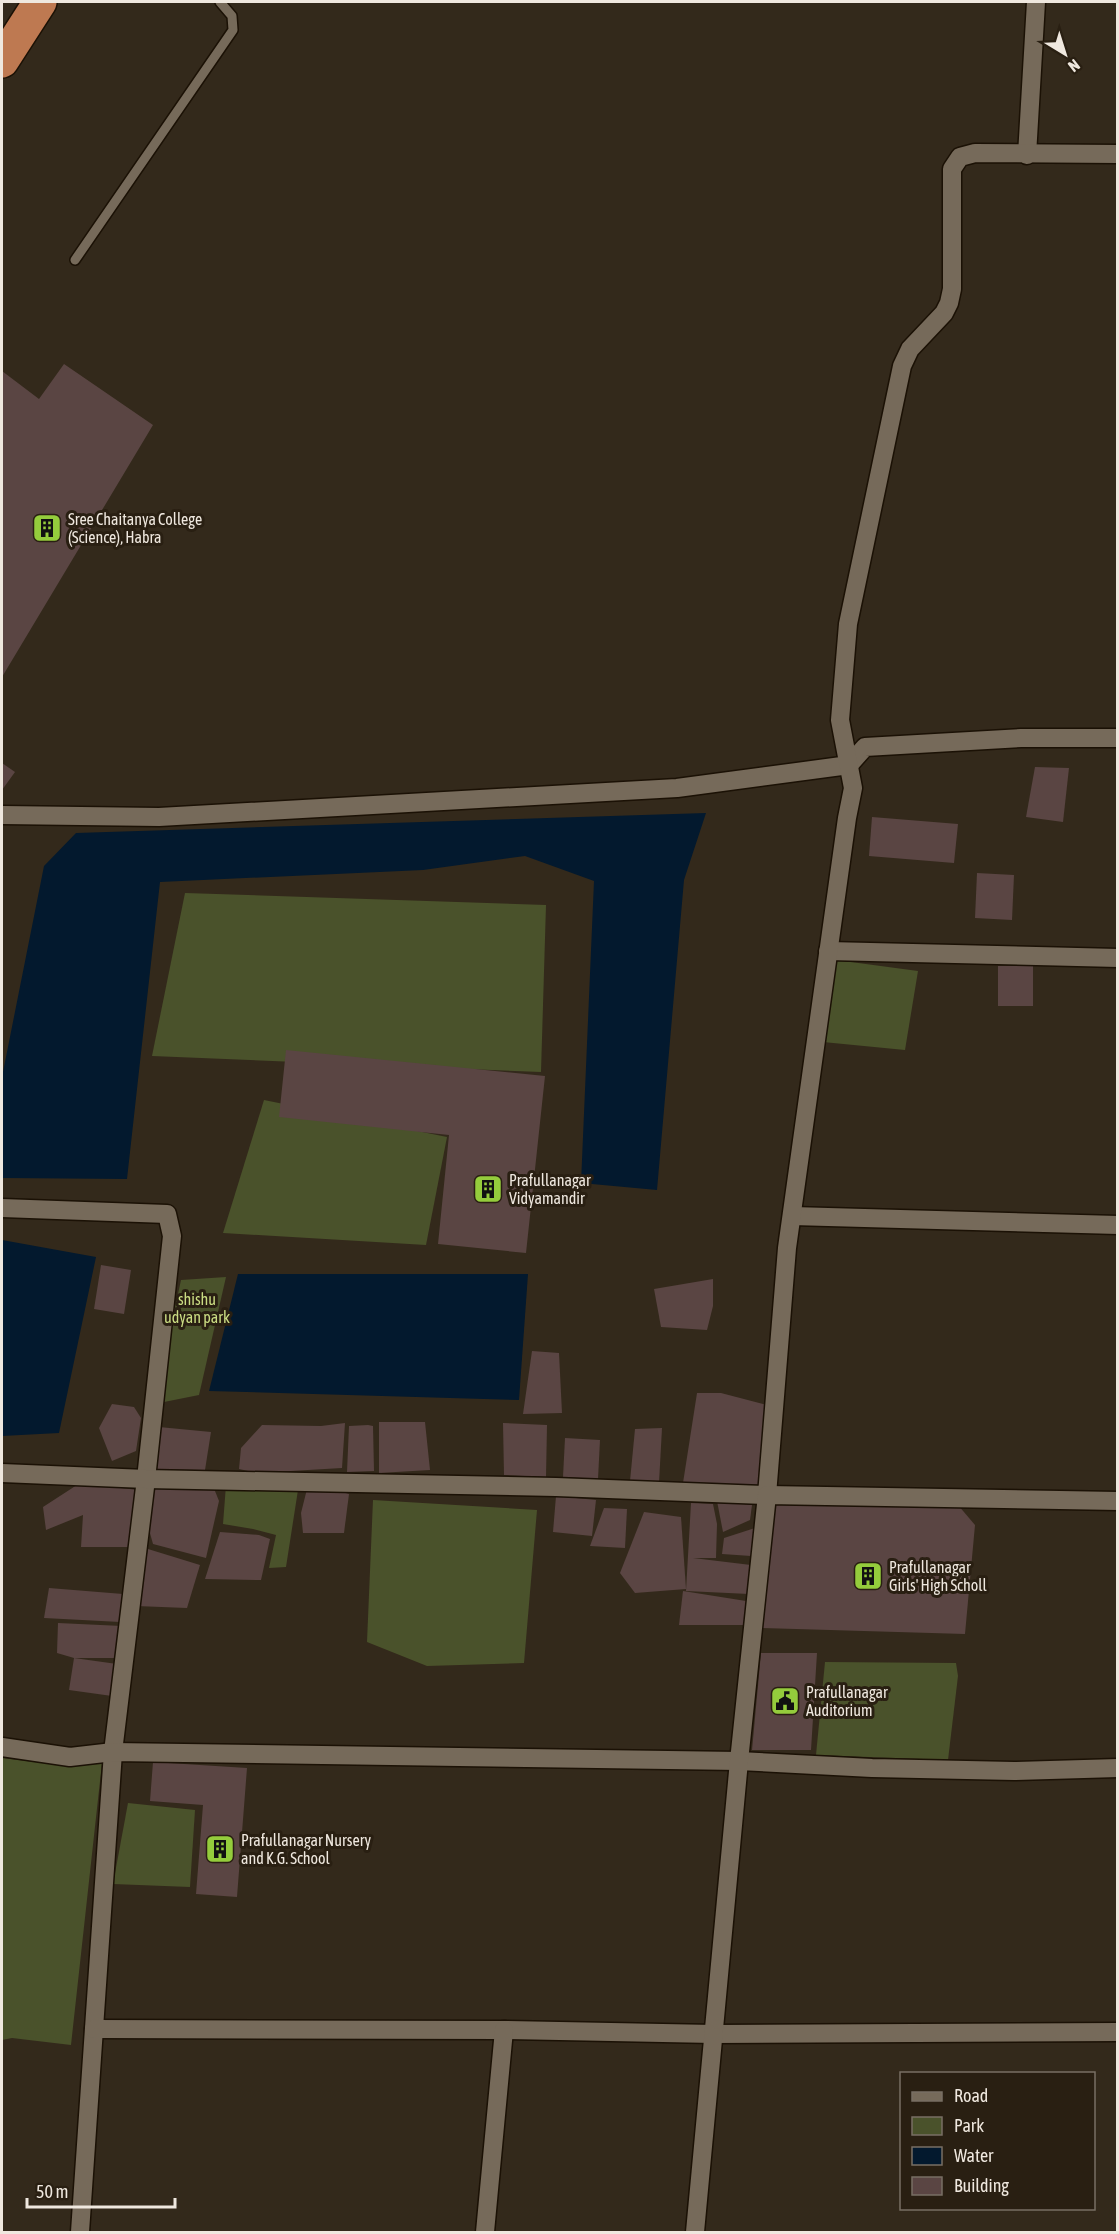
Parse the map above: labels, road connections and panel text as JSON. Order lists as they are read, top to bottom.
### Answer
{
  "parks": ["shishu udyan park"],
  "places": {
    "building": [
      "Sree Chaitanya College (Science), Habra",
      "Prafullanagar Vidyamandir",
      "Prafullanagar Girls' High Scholl",
      "Prafullanagar Nursery and K.G. School"
    ],
    "public building": ["Prafullanagar Auditorium"]
  },
  "legend": [
    "Road",
    "Park",
    "Water",
    "Building"
  ],
  "scale_bar": "50 m",
  "north": "bottom right"
}
